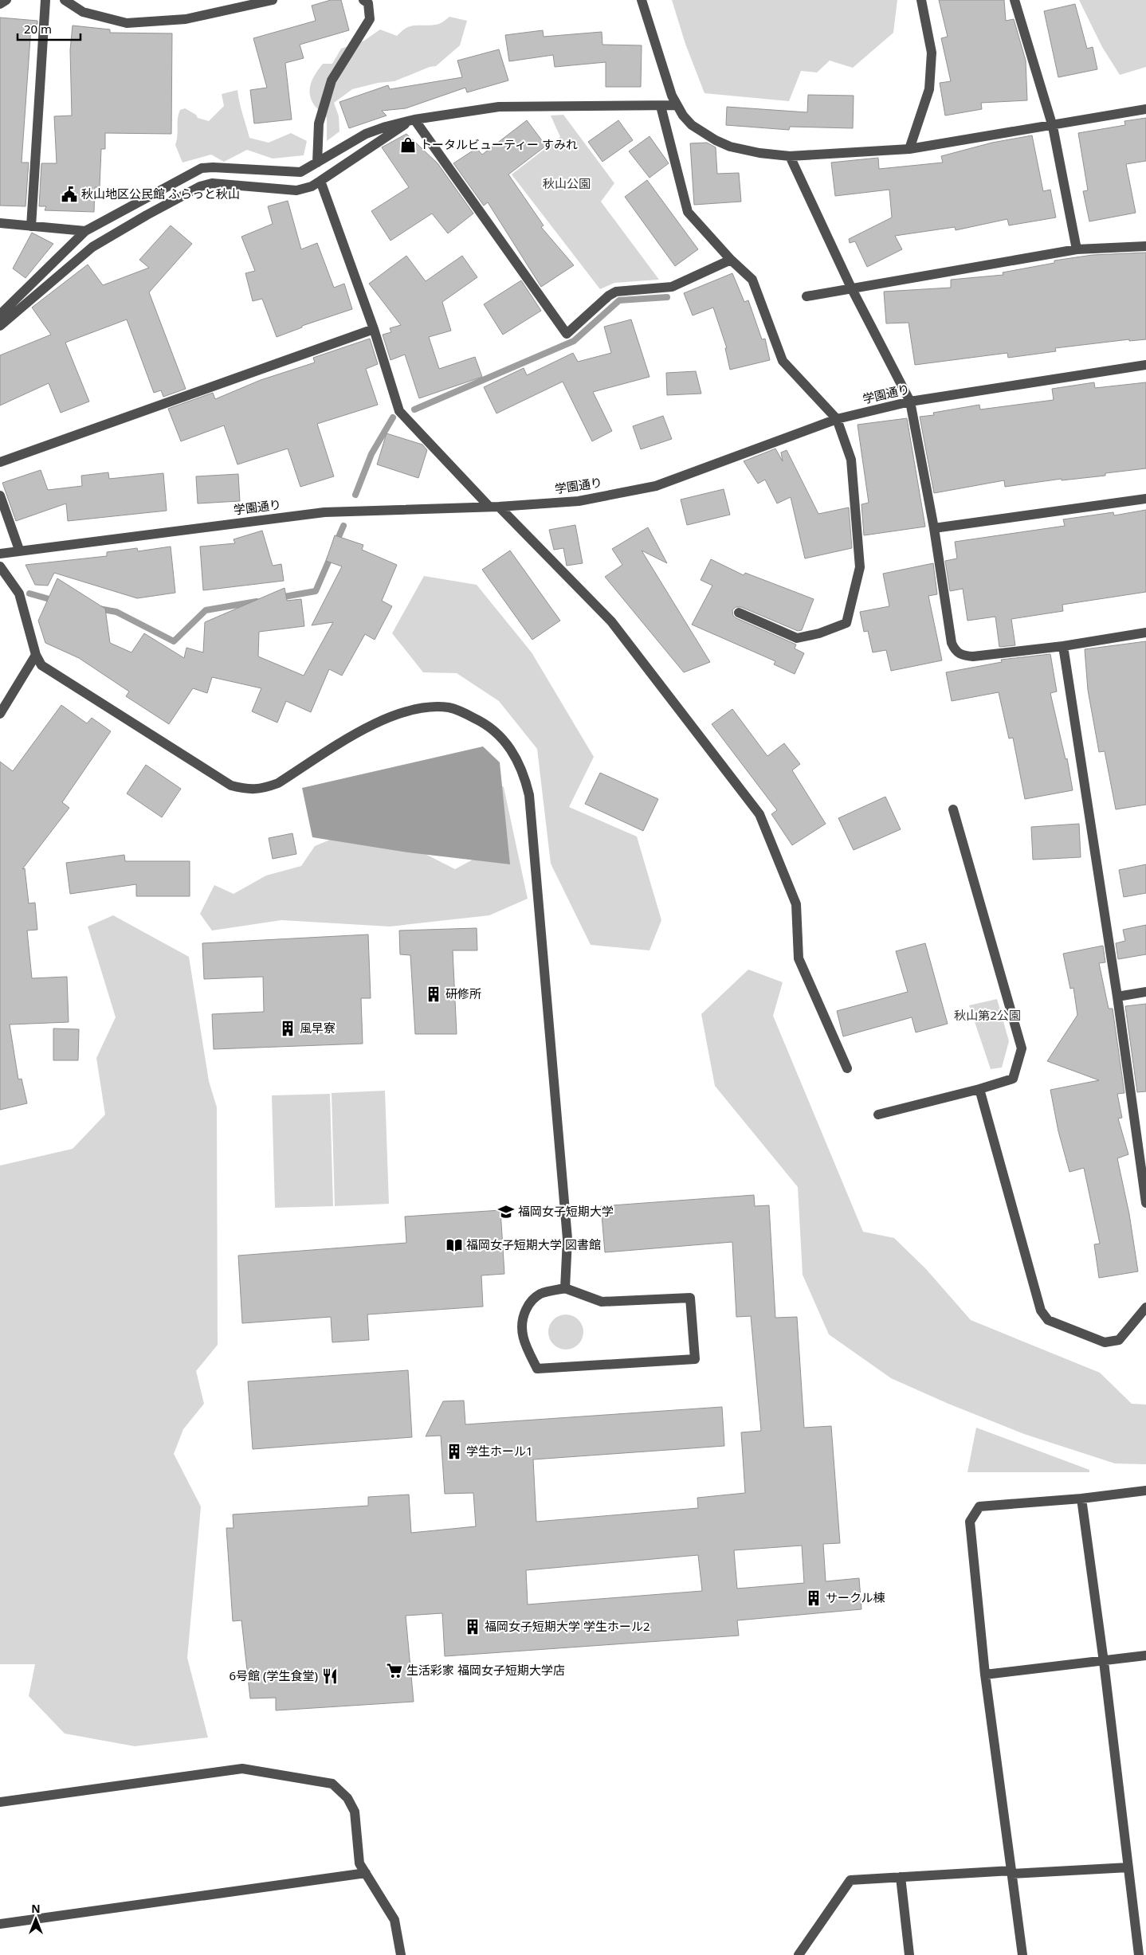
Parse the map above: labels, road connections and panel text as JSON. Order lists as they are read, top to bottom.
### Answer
{
  "streets": {
    "street": ["学園通り"]
  },
  "parks": ["秋山公園", "秋山第2公園"],
  "places": {
    "shop": ["トータルビューティー すみれ"],
    "public building": ["秋山地区公民館 ふらっと秋山"],
    "building": [
      "研修所",
      "風早寮",
      "学生ホール1",
      "サークル棟",
      "福岡女子短期大学 学生ホール2"
    ],
    "school or university": ["福岡女子短期大学"],
    "library": ["福岡女子短期大学 図書館"],
    "supermarket": ["生活彩家 福岡女子短期大学店"],
    "restaurant": ["6号館 (学生食堂)"]
  },
  "scale_bar": "20 m",
  "north": "top"
}
